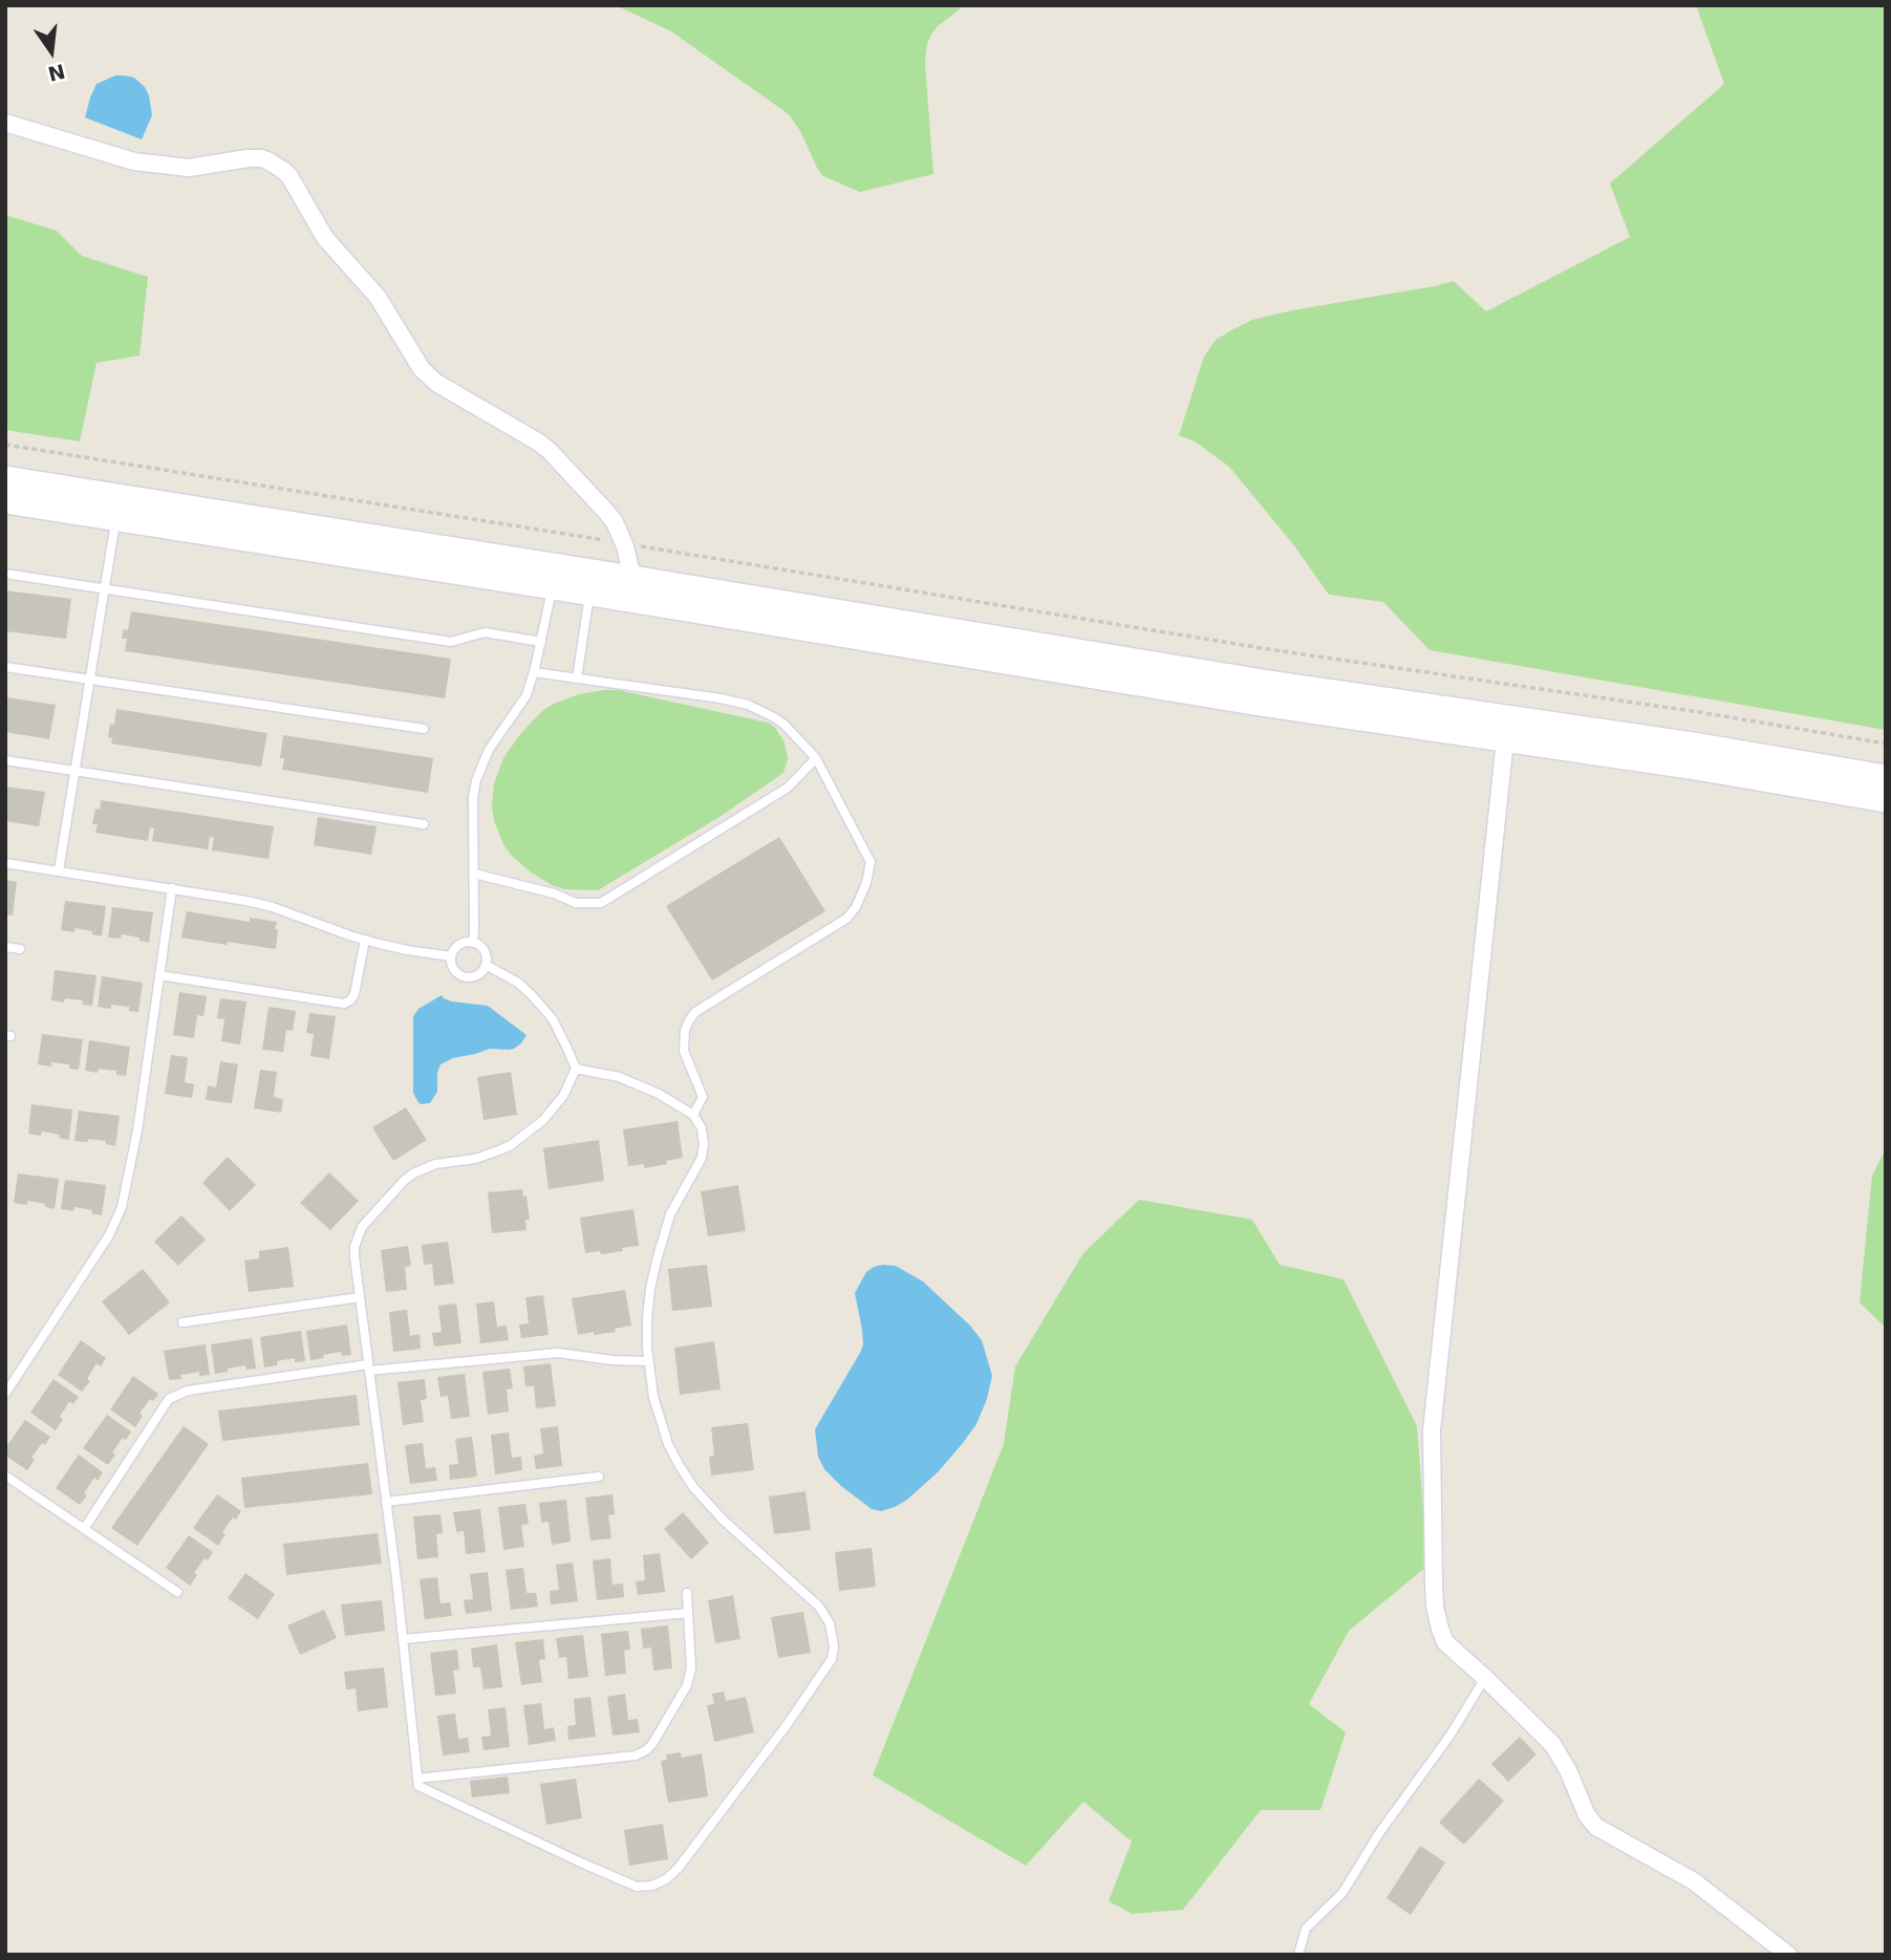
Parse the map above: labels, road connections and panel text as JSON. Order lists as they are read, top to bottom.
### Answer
{
  "north": "bottom"
}
